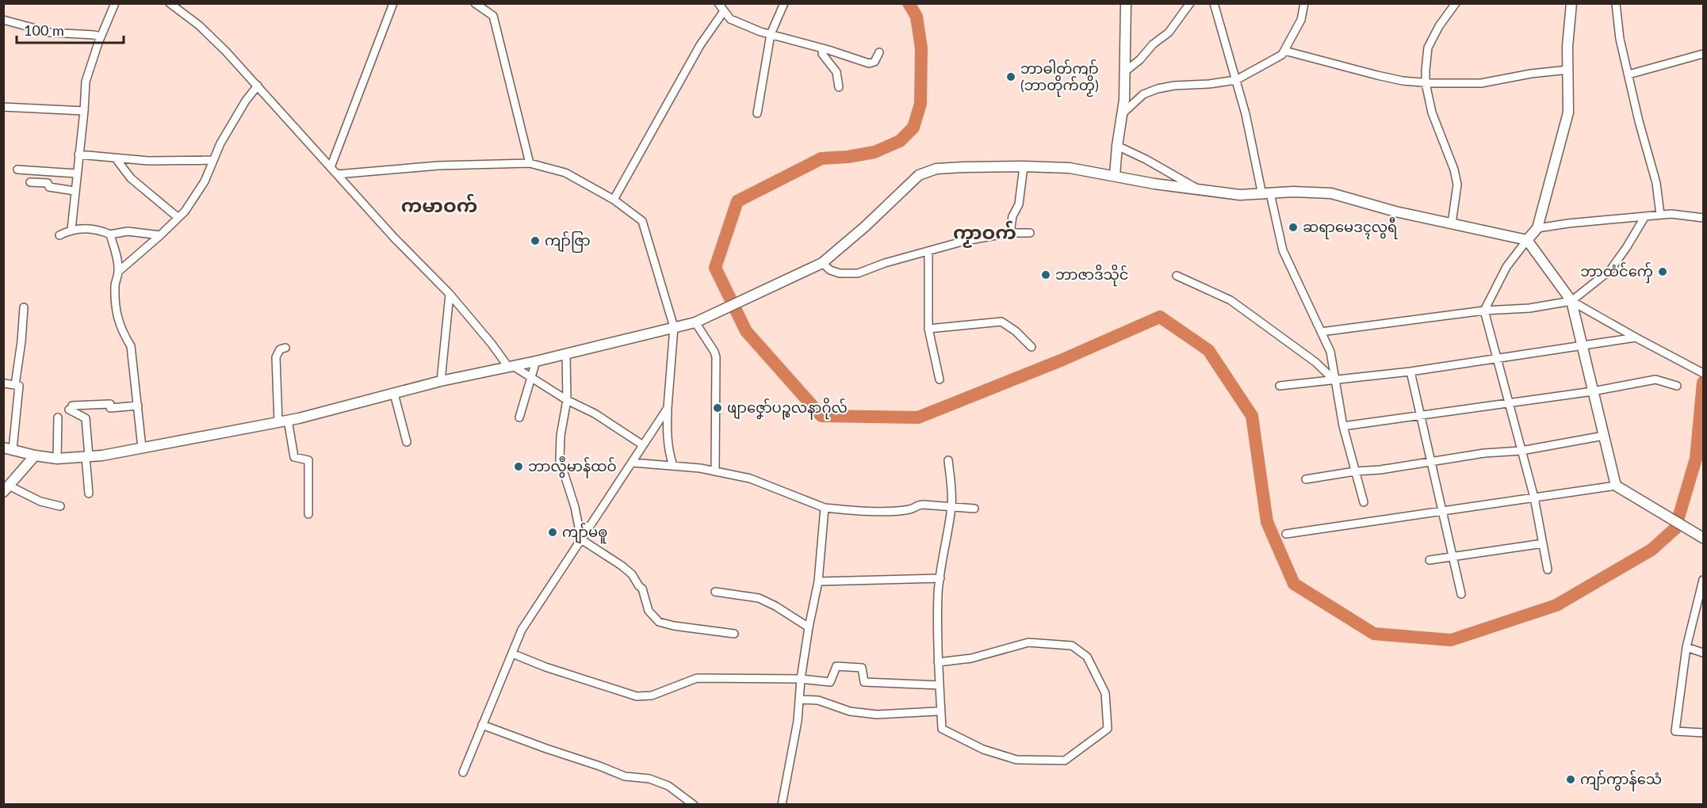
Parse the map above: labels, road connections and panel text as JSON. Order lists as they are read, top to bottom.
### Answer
{
  "districts": ["ကမာဝက်", "ကၟာဝက်"],
  "places": [
    "ဘာဓါတ်ကျာ် (ဘာတိုက်တၟိ)",
    "ဆရာမေဒၚလွရီ",
    "ကျာ်ဇြာ",
    "ဘာထံင်ကှ်ေ",
    "ဘာဇာဒိသိုင်",
    "ဖျာဇၞော်ပဉ္စလနာဂိုလ်",
    "ဘာလွဳမာန်ထဝ်",
    "ကျာ်မၜူ",
    "ကျာ်ကွာန်သေံ"
  ],
  "scale_bar": "100 m"
}
